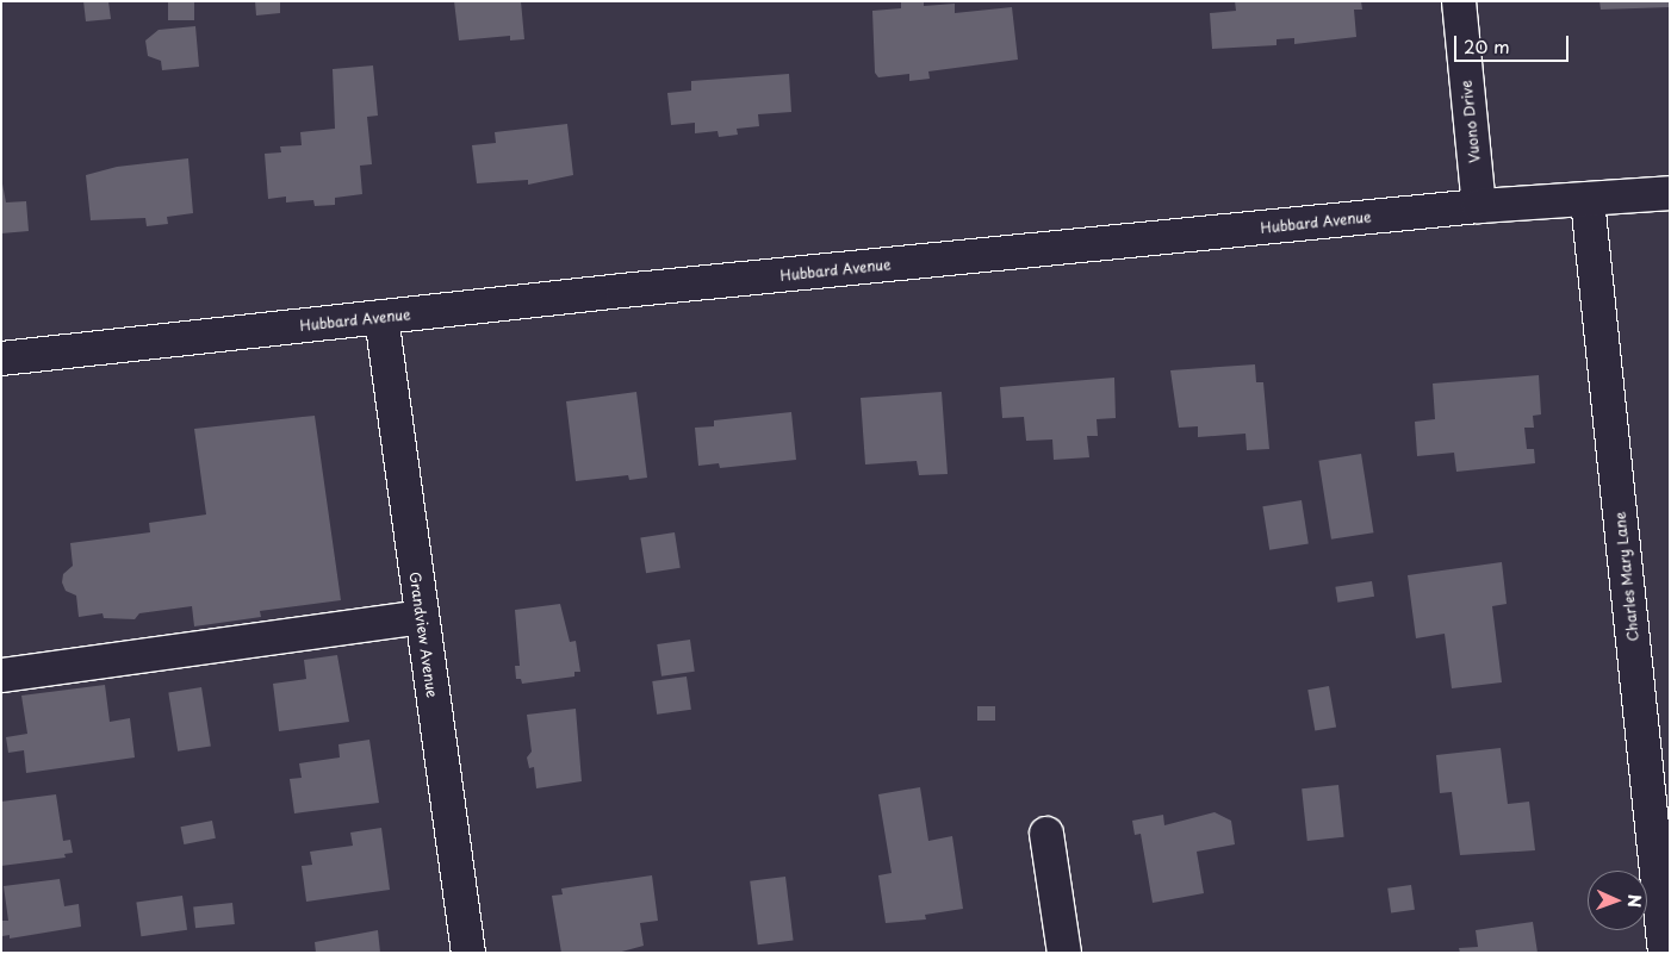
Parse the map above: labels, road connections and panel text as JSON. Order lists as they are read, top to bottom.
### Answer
{
  "streets": {
    "street": [
      "Vuono Drive",
      "Hubbard Avenue",
      "Charles Mary Lane",
      "Grandview Avenue"
    ]
  },
  "crossings": [
    ["Vuono Drive", "Hubbard Avenue"],
    ["Hubbard Avenue", "Charles Mary Lane"],
    ["Hubbard Avenue", "Grandview Avenue"]
  ],
  "scale_bar": "20 m",
  "north": "right"
}
